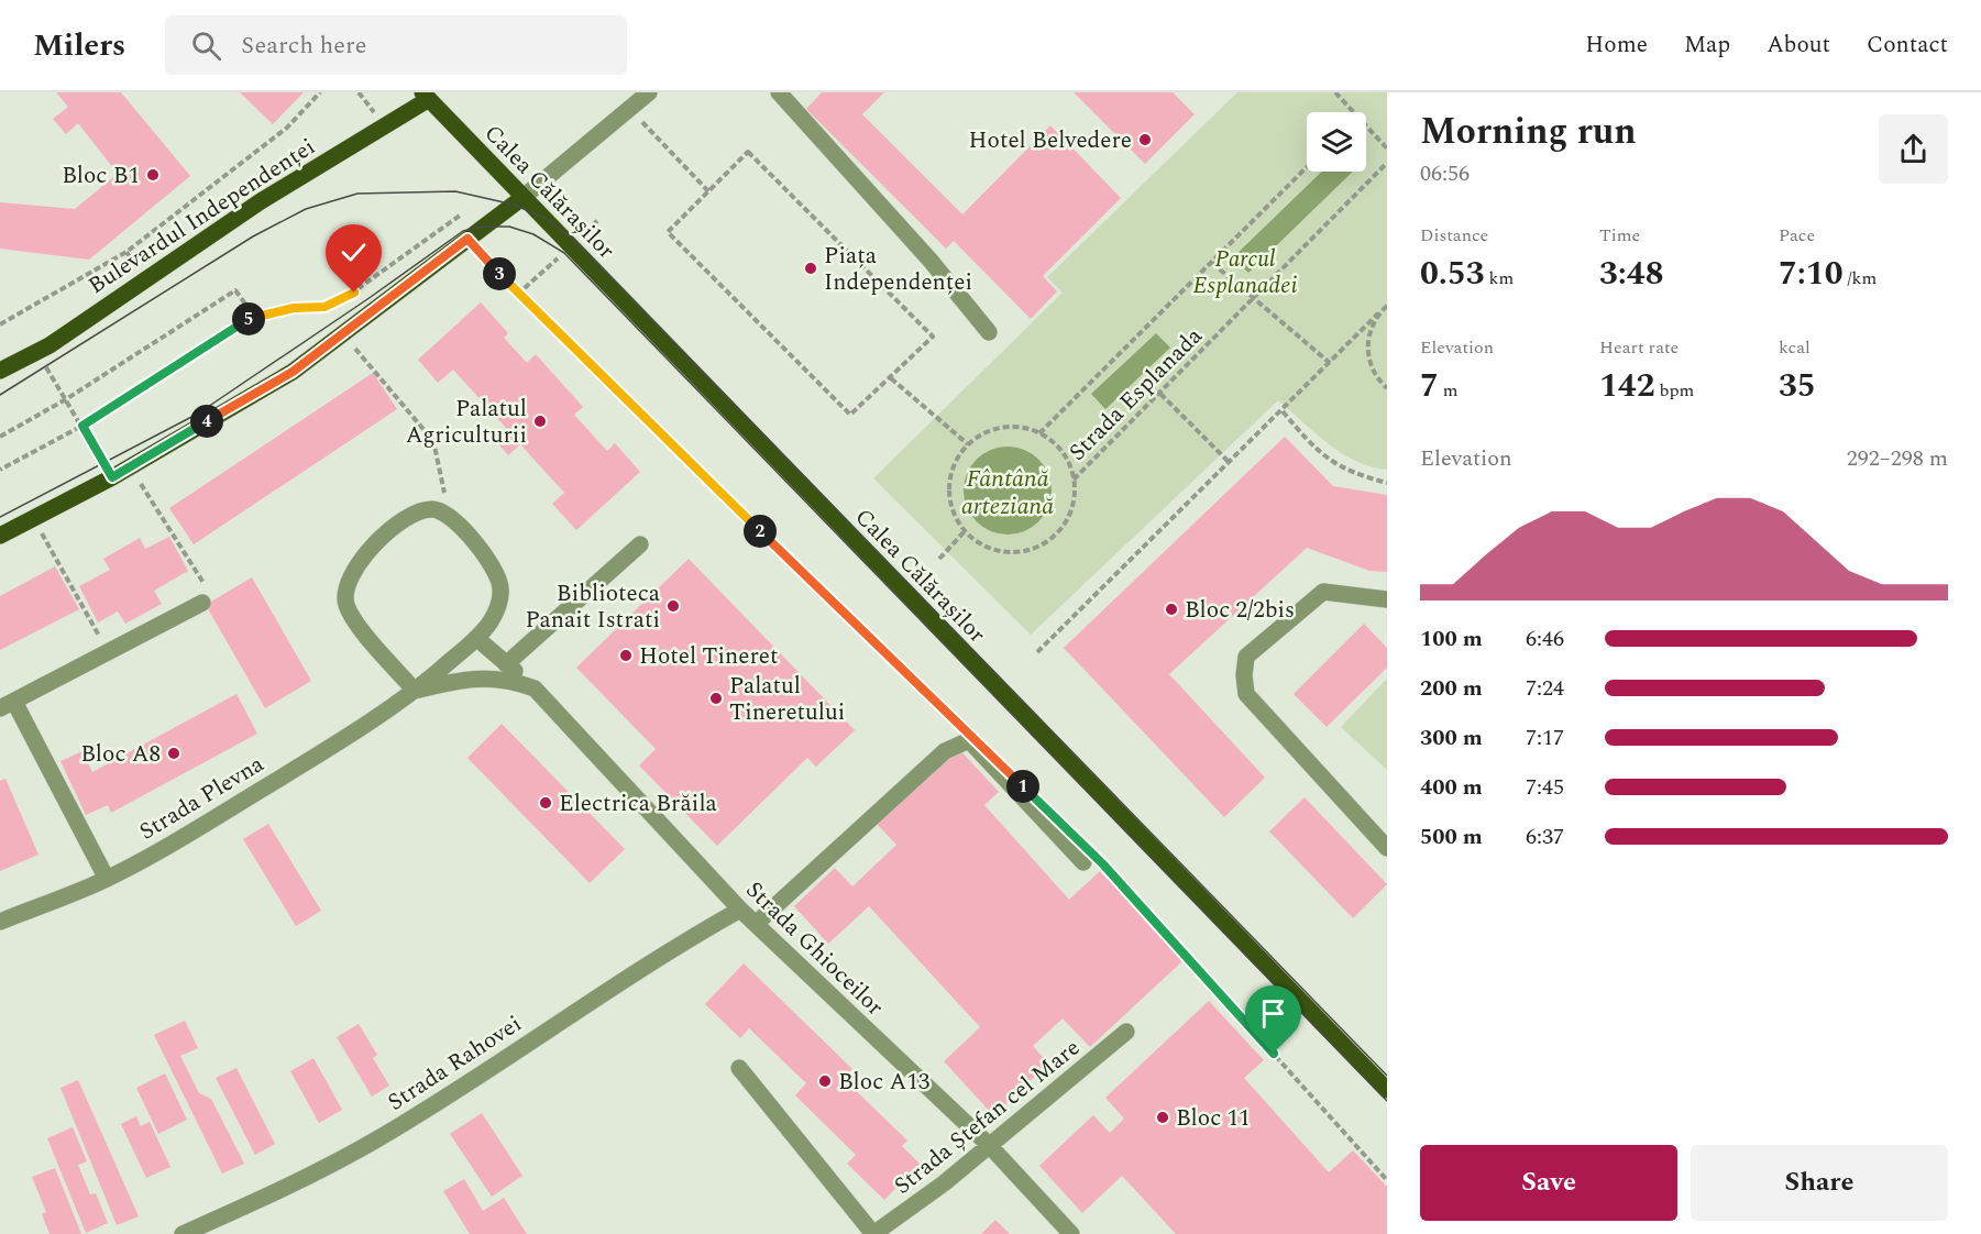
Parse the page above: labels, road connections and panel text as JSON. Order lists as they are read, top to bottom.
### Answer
{
  "streets": {
    "main road": ["Calea Călărașilor", "Bulevardul Independenței"],
    "street": [
      "Strada Plevna",
      "Strada Ghioceilor",
      "Strada Rahovei",
      "Strada Ștefan cel Mare"
    ],
    "path": ["Strada Esplanada"]
  },
  "crossings": [
    ["Calea Călărașilor", "Bulevardul Independenței"],
    ["Strada Plevna", "Strada Ghioceilor"],
    ["Strada Ghioceilor", "Strada Rahovei"],
    ["Strada Ghioceilor", "Strada Ștefan cel Mare"]
  ],
  "water": ["Fântână arteziană"],
  "parks": ["Parcul Esplanadei"],
  "places": [
    "Hotel Belvedere",
    "Bloc B1",
    "Piața Independenței",
    "Palatul Agriculturii",
    "Biblioteca Panait Istrati",
    "Bloc 2/2bis",
    "Hotel Tineret",
    "Palatul Tineretului",
    "Bloc A8",
    "Electrica Brăila",
    "Bloc A13",
    "Bloc 11"
  ],
  "page": {
    "header": "Milers",
    "search": "Search here",
    "nav": [
      "Home",
      "Map",
      "About",
      "Contact"
    ],
    "heading": ["Morning run", "06:56"],
    "stats": [
      ["Distance", "0.53 km"],
      ["Time", "3:48"],
      ["Pace", "7:10 /km"],
      ["Elevation", "7 m"],
      ["Heart rate", "142 bpm"],
      ["kcal", "35"]
    ],
    "pins": [
      "3",
      "5",
      "4",
      "2",
      "1"
    ],
    "chart": ["Elevation", "292–298 m"],
    "list": [
      {
        "name": "100 m",
        "note": "6:46"
      },
      {
        "name": "200 m",
        "note": "7:24"
      },
      {
        "name": "300 m",
        "note": "7:17"
      },
      {
        "name": "400 m",
        "note": "7:45"
      },
      {
        "name": "500 m",
        "note": "6:37"
      }
    ],
    "buttons": ["Save", "Share"]
  }
}
